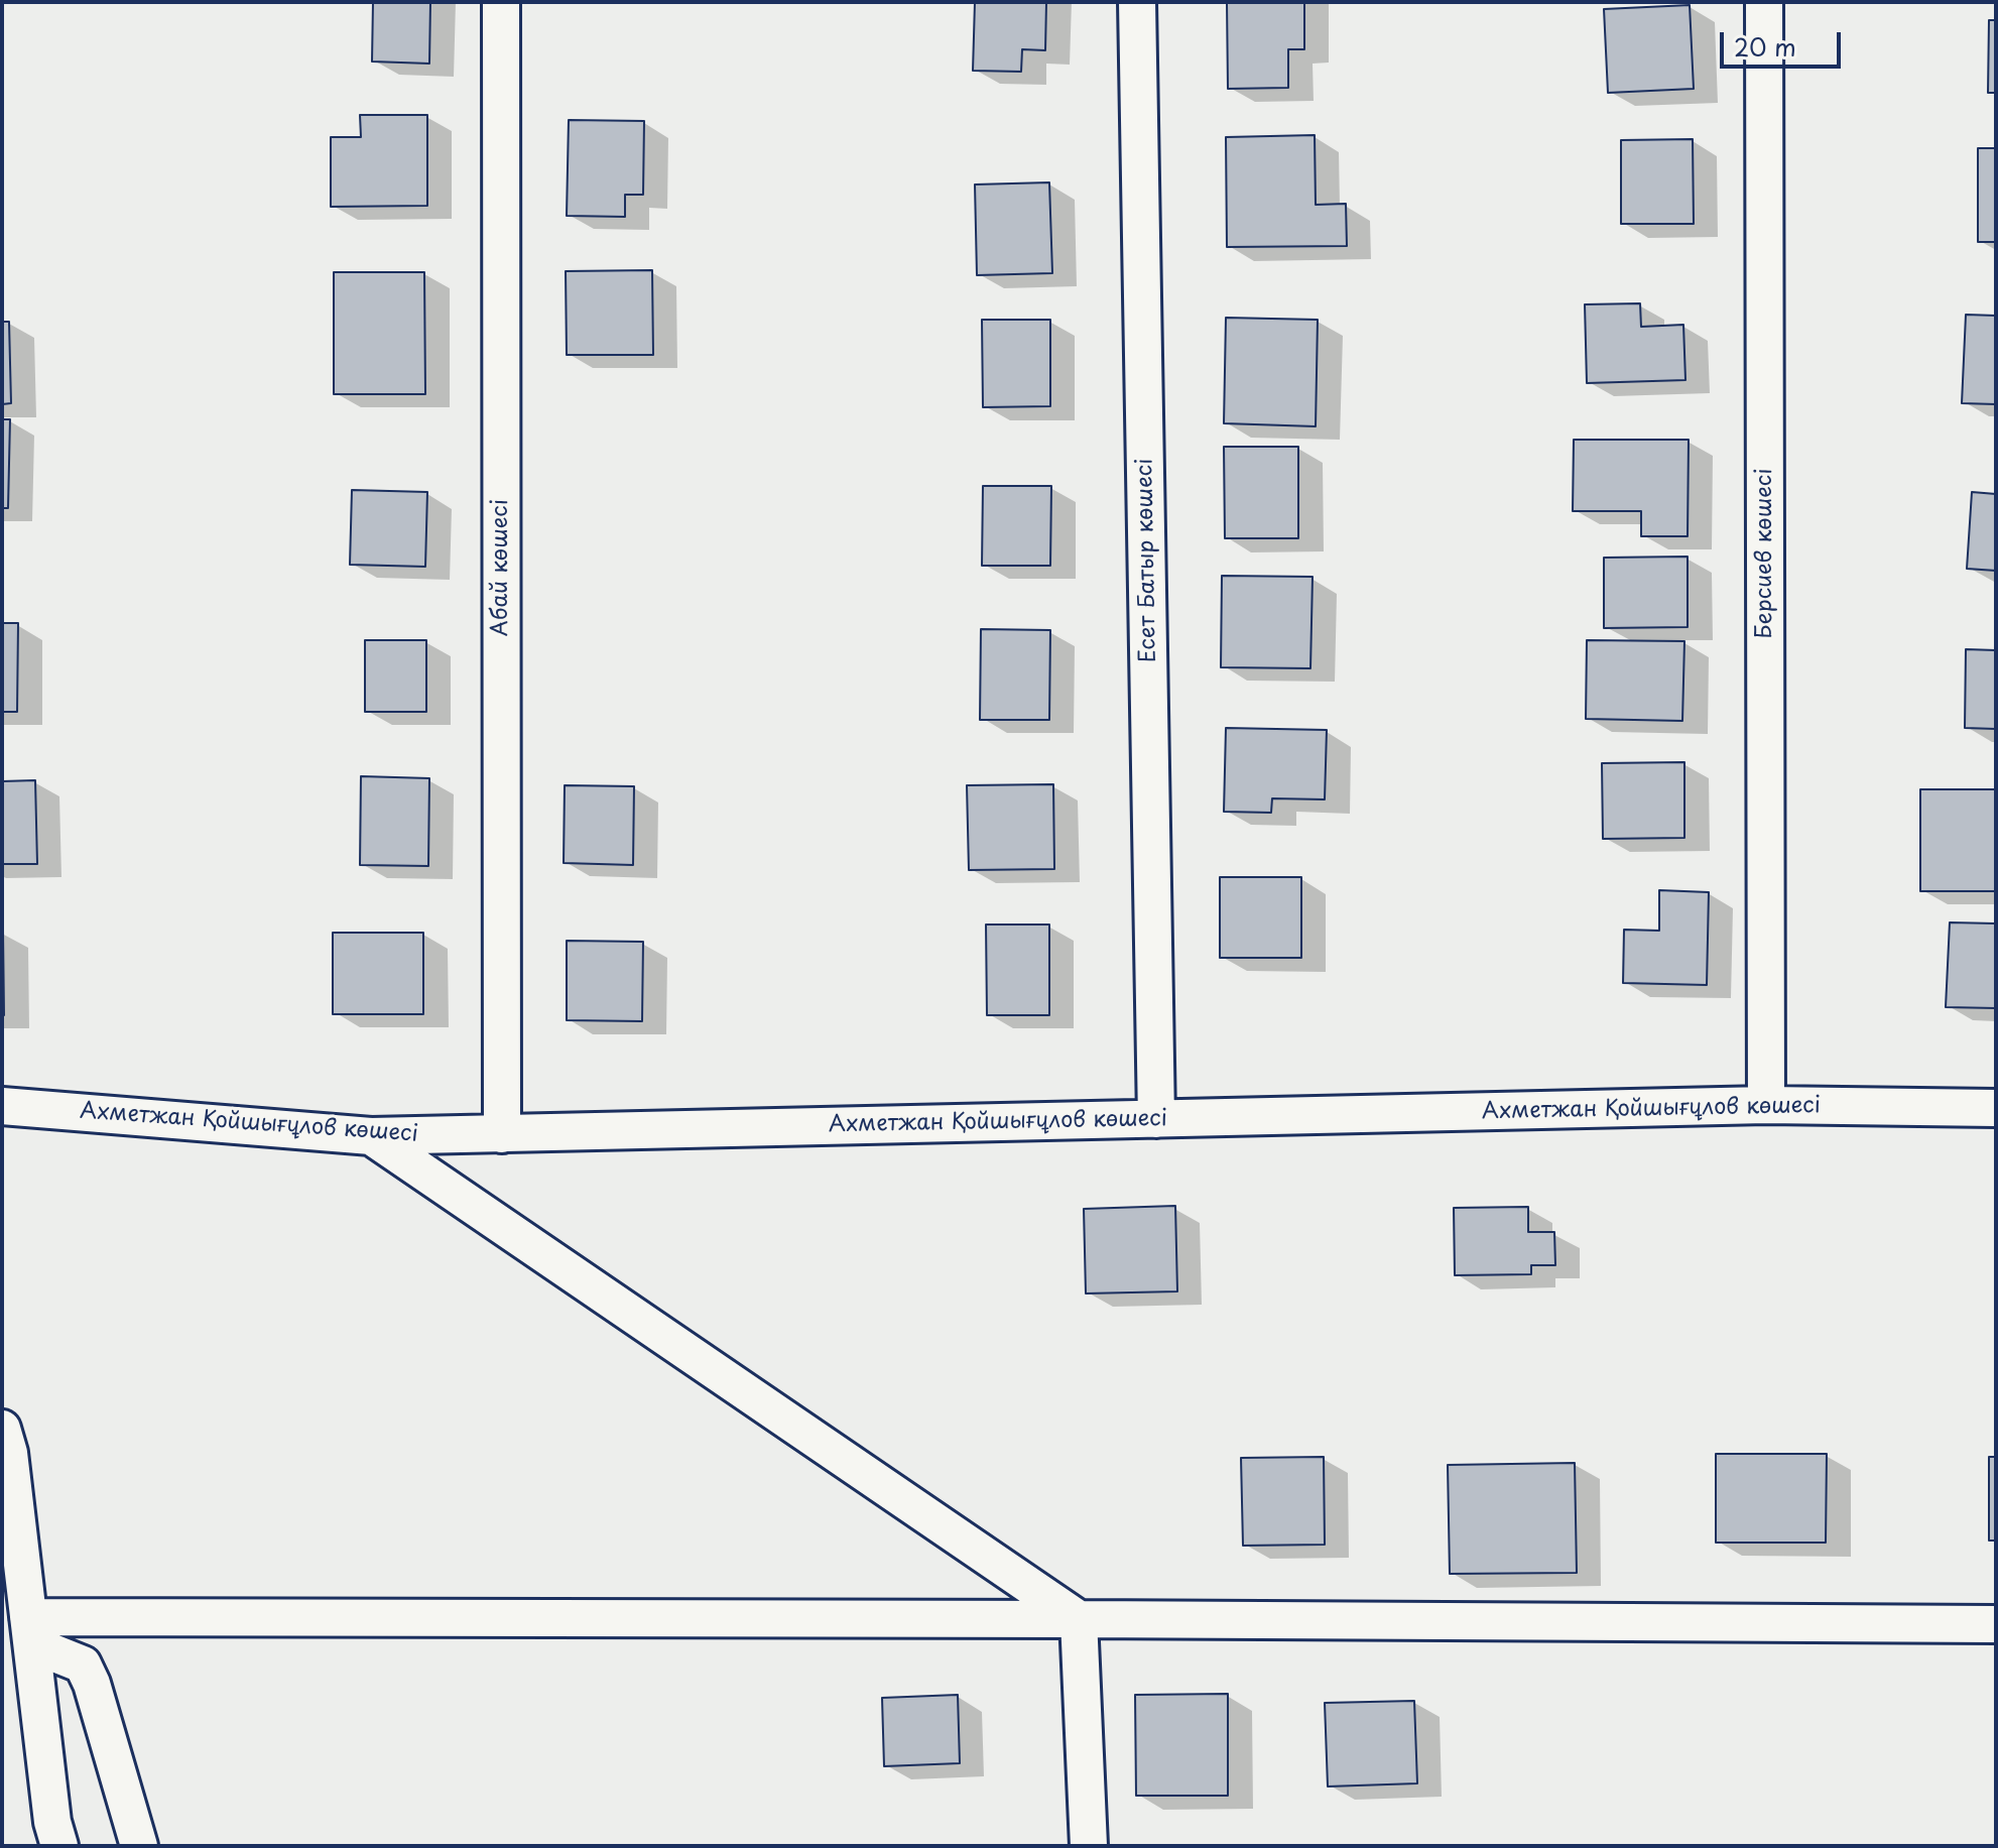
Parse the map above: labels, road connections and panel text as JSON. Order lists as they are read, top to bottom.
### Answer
{
  "streets": {
    "street": [
      "Берсиев көшесі",
      "Есет Батыр көшесі",
      "Абай көшесі",
      "Ахметжан Қойшығұлов көшесі"
    ]
  },
  "crossings": [
    ["Берсиев көшесі", "Ахметжан Қойшығұлов көшесі"],
    ["Есет Батыр көшесі", "Ахметжан Қойшығұлов көшесі"],
    ["Абай көшесі", "Ахметжан Қойшығұлов көшесі"]
  ],
  "scale_bar": "20 m"
}
